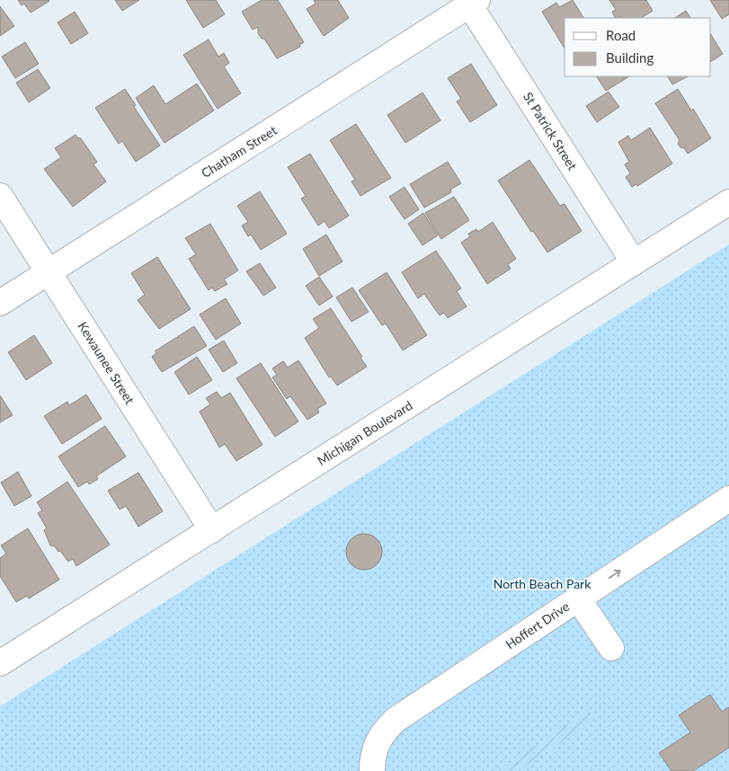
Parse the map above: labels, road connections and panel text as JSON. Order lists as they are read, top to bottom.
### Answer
{
  "streets": {
    "street": [
      "St Patrick Street",
      "Chatham Street",
      "Kewaunee Street",
      "Michigan Boulevard",
      "Hoffert Drive"
    ]
  },
  "crossings": [
    ["St Patrick Street", "Chatham Street"],
    ["St Patrick Street", "Michigan Boulevard"],
    ["Chatham Street", "Kewaunee Street"],
    ["Kewaunee Street", "Michigan Boulevard"]
  ],
  "one_way": ["Hoffert Drive"],
  "parks": ["North Beach Park"],
  "legend": ["Road", "Building"]
}
